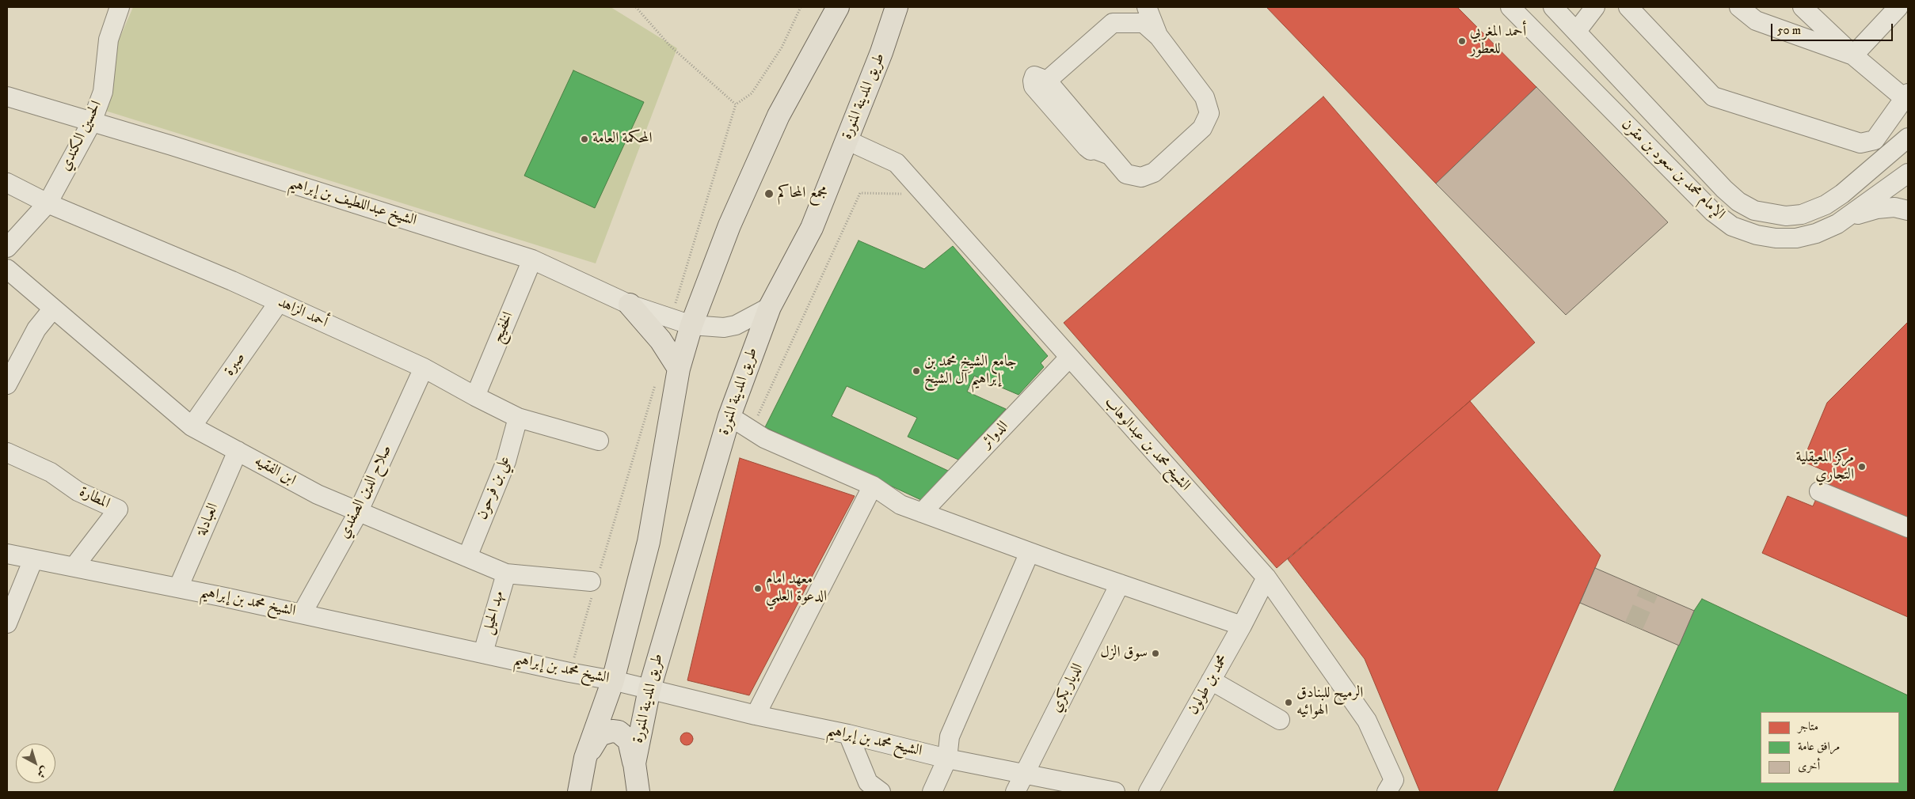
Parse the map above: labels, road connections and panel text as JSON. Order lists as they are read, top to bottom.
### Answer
{
  "streets": {
    "main road": ["طريق المدينة المنورة"],
    "street": [
      "الحسين الكندي",
      "الإمام محمد بن سعود بن مقرن",
      "الشيخ عبداللطيف بن إبراهيم",
      "أحمد الزاهد",
      "الخفيج",
      "صبرة",
      "الدوائر",
      "الشيخ محمد بن عبدالوهاب",
      "ابن الفقيه",
      "علي بن فرحون",
      "صلاح الدين الصفدي",
      "المطارة",
      "العبادلة",
      "الشيخ محمد بن إبراهيم",
      "مهد الحيل",
      "محمد بن طولون",
      "الديار بكري"
    ]
  },
  "crossings": [
    ["طريق المدينة المنورة", "الشيخ عبداللطيف بن إبراهيم"],
    ["طريق المدينة المنورة", "الشيخ محمد بن عبدالوهاب"],
    ["طريق المدينة المنورة", "الشيخ محمد بن إبراهيم"],
    ["الحسين الكندي", "الشيخ عبداللطيف بن إبراهيم"],
    ["الحسين الكندي", "أحمد الزاهد"],
    ["الشيخ عبداللطيف بن إبراهيم", "الخفيج"],
    ["أحمد الزاهد", "الخفيج"],
    ["أحمد الزاهد", "صبرة"],
    ["أحمد الزاهد", "علي بن فرحون"],
    ["أحمد الزاهد", "صلاح الدين الصفدي"],
    ["صبرة", "ابن الفقيه"],
    ["الدوائر", "الشيخ محمد بن عبدالوهاب"],
    ["الشيخ محمد بن عبدالوهاب", "محمد بن طولون"],
    ["ابن الفقيه", "علي بن فرحون"],
    ["ابن الفقيه", "صلاح الدين الصفدي"],
    ["ابن الفقيه", "العبادلة"],
    ["ابن الفقيه", "مهد الحيل"],
    ["صلاح الدين الصفدي", "الشيخ محمد بن إبراهيم"],
    ["المطارة", "الشيخ محمد بن إبراهيم"],
    ["العبادلة", "الشيخ محمد بن إبراهيم"],
    ["الشيخ محمد بن إبراهيم", "مهد الحيل"],
    ["الشيخ محمد بن إبراهيم", "الديار بكري"]
  ],
  "places": [
    "أحمد المغربي للعطور",
    "المحكمة العامة",
    "مجمع المحاكم",
    "جامع الشيخ محمد بن إبراهيم آل الشيخ",
    "مركز المعيقلية التجاري",
    "معهد امام الدعوة العلمي",
    "سوق الزل",
    "الرميح للبنادق الهوائيه"
  ],
  "legend": ["متاجر", "مرافق عامة", "أخرى"],
  "scale_bar": "50 m",
  "north": "bottom right"
}
